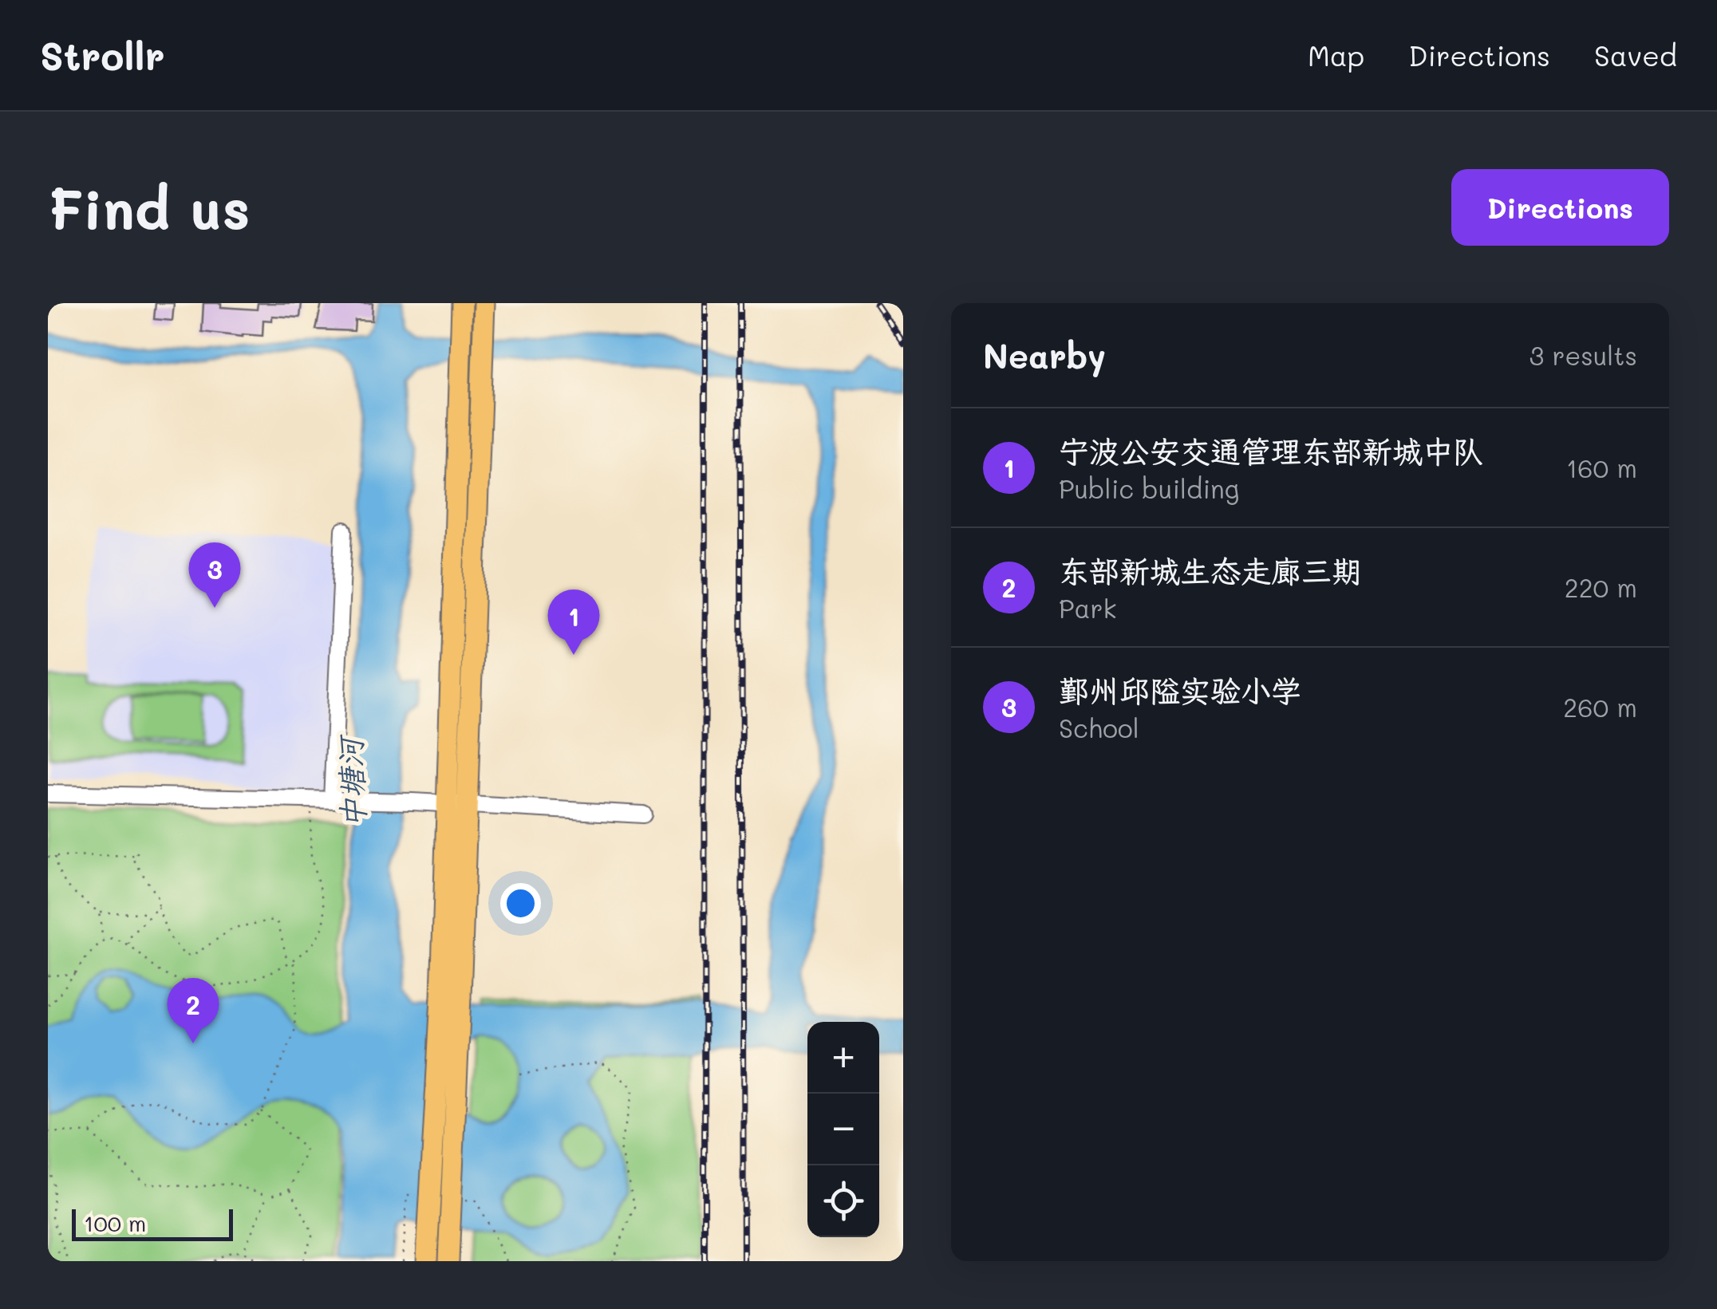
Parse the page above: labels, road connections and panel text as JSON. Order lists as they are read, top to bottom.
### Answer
{
  "water": ["中塘河"],
  "scale_bar": "100 m",
  "page": {
    "header": "Strollr",
    "nav": ["Map", "Directions", "Saved"],
    "buttons": "Directions",
    "title": "Find us",
    "heading": ["Nearby", "3 results"],
    "list": [
      {
        "mark": "1",
        "name": "宁波公安交通管理东部新城中队",
        "note": "Public building",
        "value": "160 m"
      },
      {
        "mark": "2",
        "name": "东部新城生态走廊三期",
        "note": "Park",
        "value": "220 m"
      },
      {
        "mark": "3",
        "name": "鄞州邱隘实验小学",
        "note": "School",
        "value": "260 m"
      }
    ],
    "pins": ["3", "1", "2"],
    "map_buttons": ["+", "−"],
    "scale": "100 m"
  }
}
